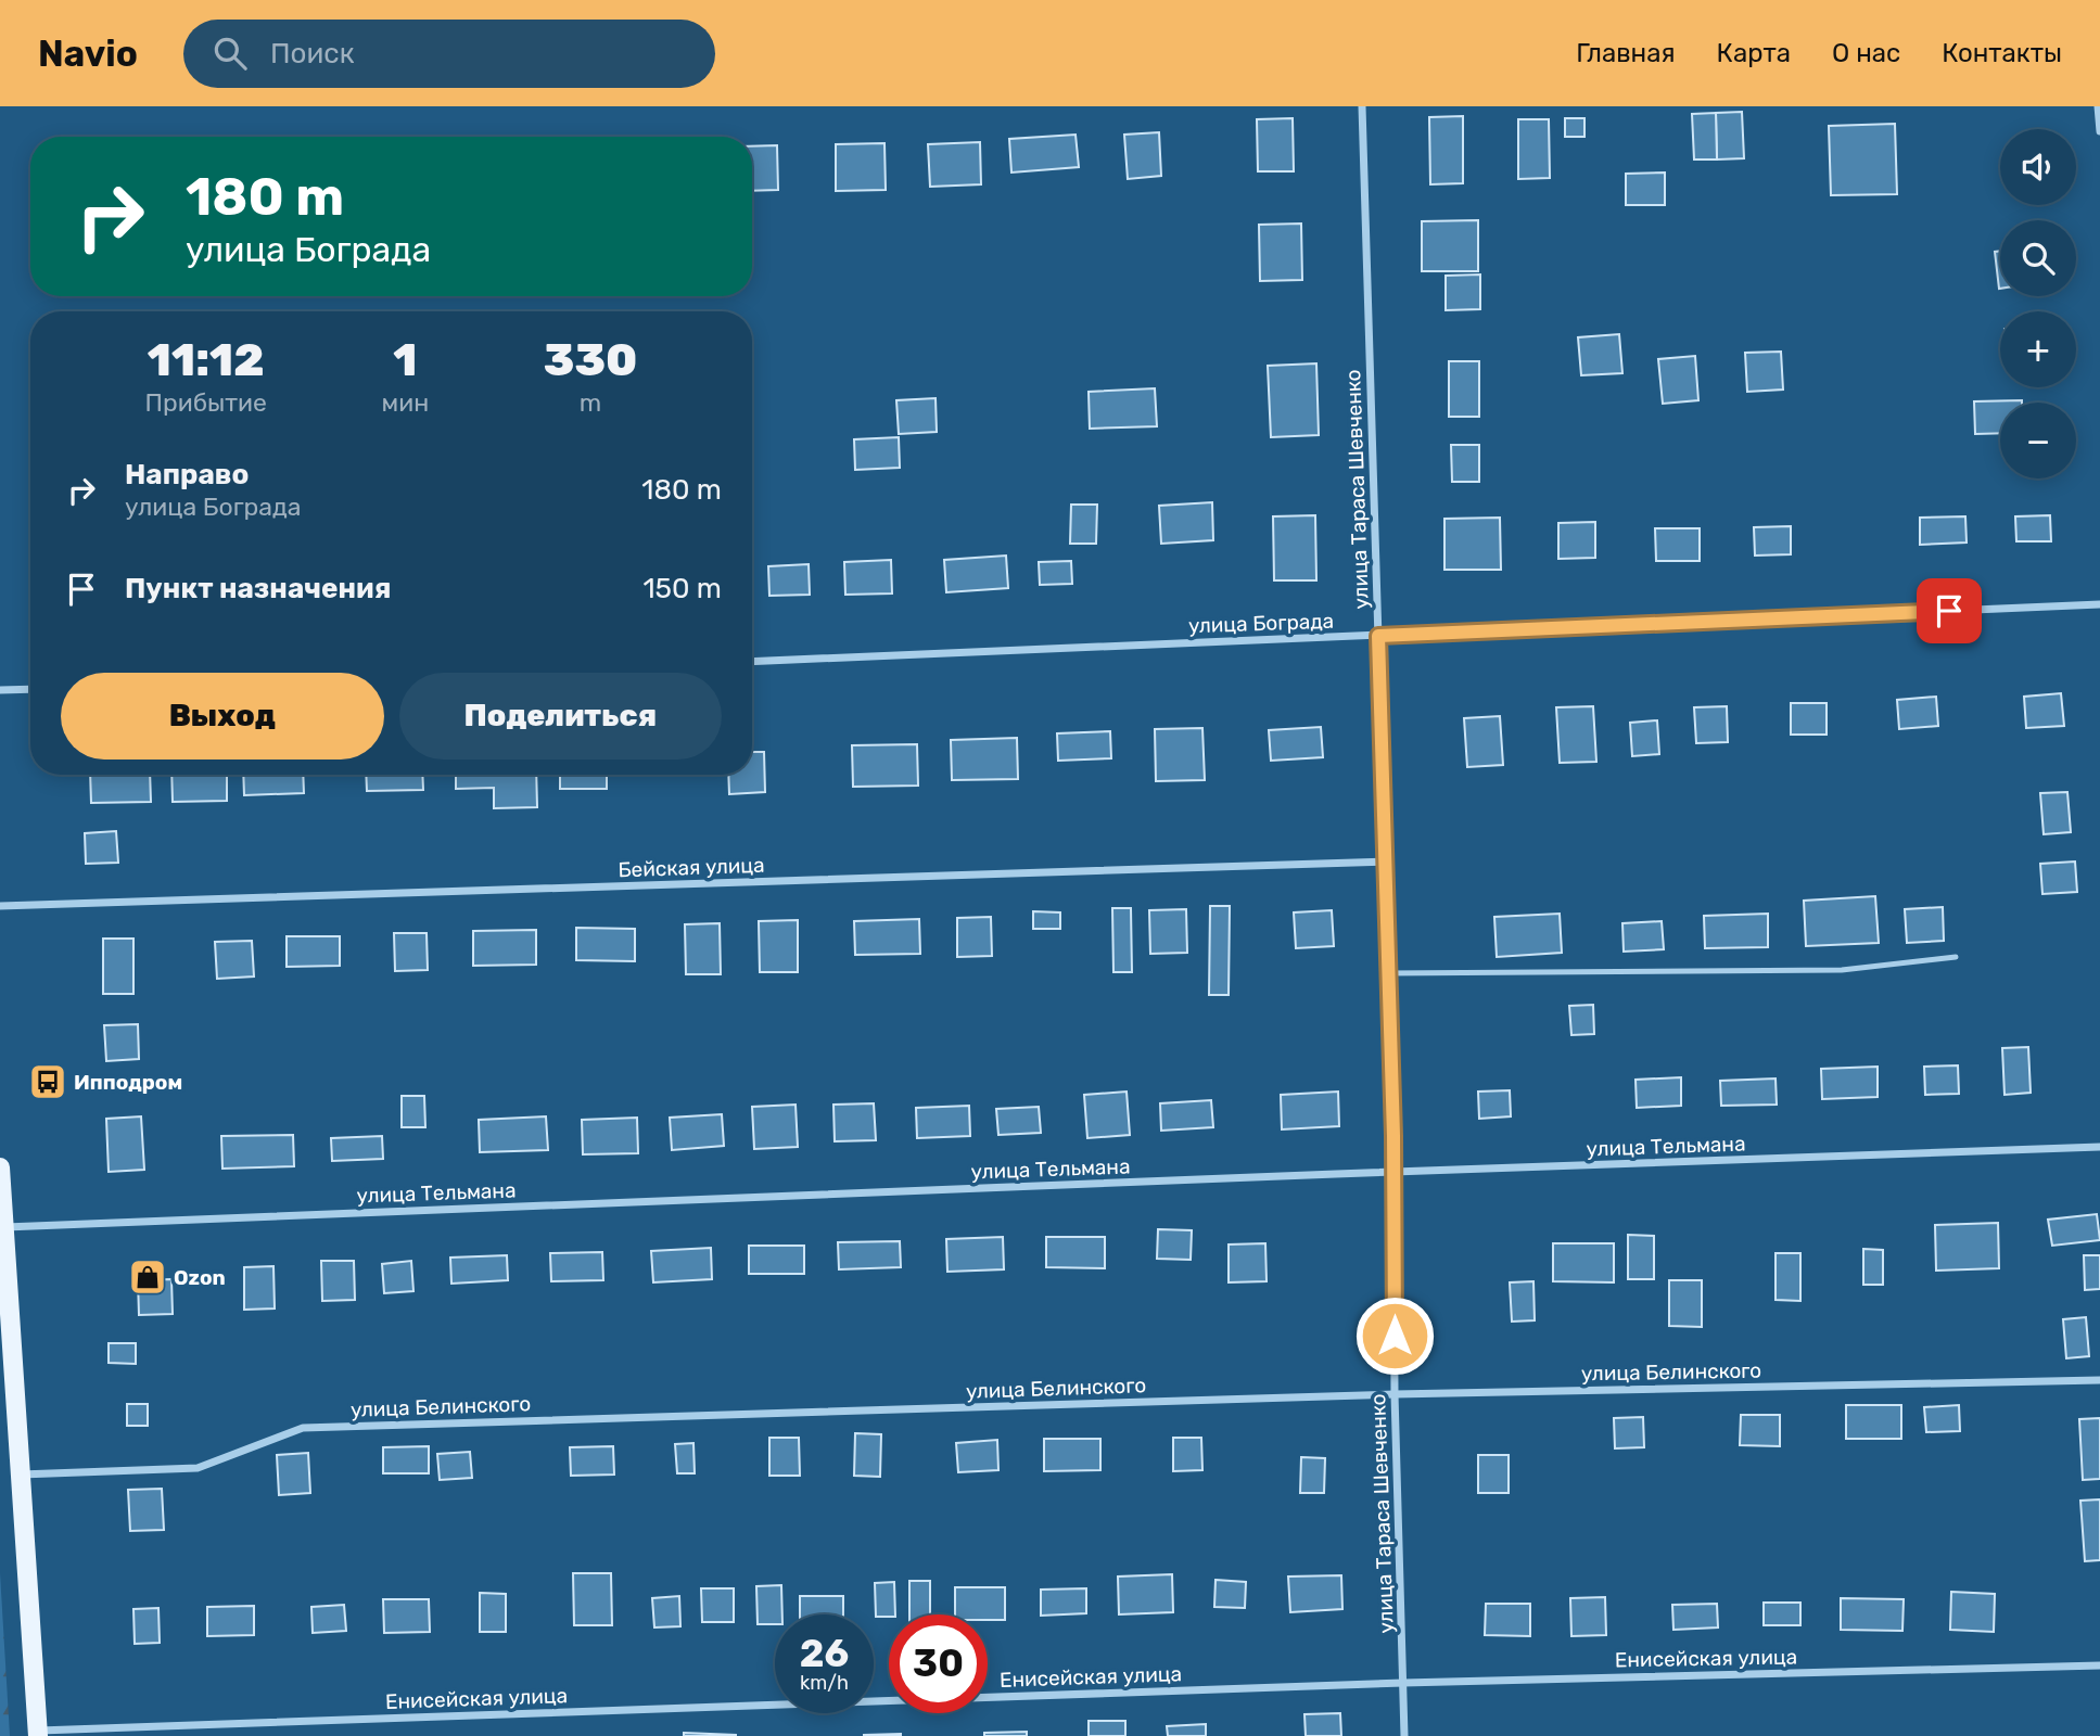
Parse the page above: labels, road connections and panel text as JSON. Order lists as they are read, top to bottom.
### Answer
{
  "streets": {
    "street": [
      "улица Тараса Шевченко",
      "улица Бограда",
      "Бейская улица",
      "улица Тельмана",
      "улица Белинского",
      "Енисейская улица"
    ]
  },
  "crossings": [
    ["улица Тараса Шевченко", "улица Бограда"],
    ["улица Тараса Шевченко", "Бейская улица"],
    ["улица Тараса Шевченко", "улица Тельмана"],
    ["улица Тараса Шевченко", "улица Белинского"],
    ["улица Тараса Шевченко", "Енисейская улица"]
  ],
  "places": {
    "bus stop": ["Ипподром"],
    "shop": ["Ozon"]
  },
  "page": {
    "header": "Navio",
    "search": "Поиск",
    "nav": [
      "Главная",
      "Карта",
      "О нас",
      "Контакты"
    ],
    "map_buttons": ["+", "−"],
    "turn": ["180 m", "улица Бограда"],
    "eta": [
      "11:12",
      "Прибытие",
      "1",
      "мин",
      "330",
      "m"
    ],
    "list": [
      {
        "name": "Направо",
        "note": "улица Бограда",
        "value": "180 m"
      },
      {
        "name": "Пункт назначения",
        "value": "150 m"
      }
    ],
    "buttons": ["Выход", "Поделиться"],
    "speed": "26 km/h",
    "limit": "30"
  }
}
